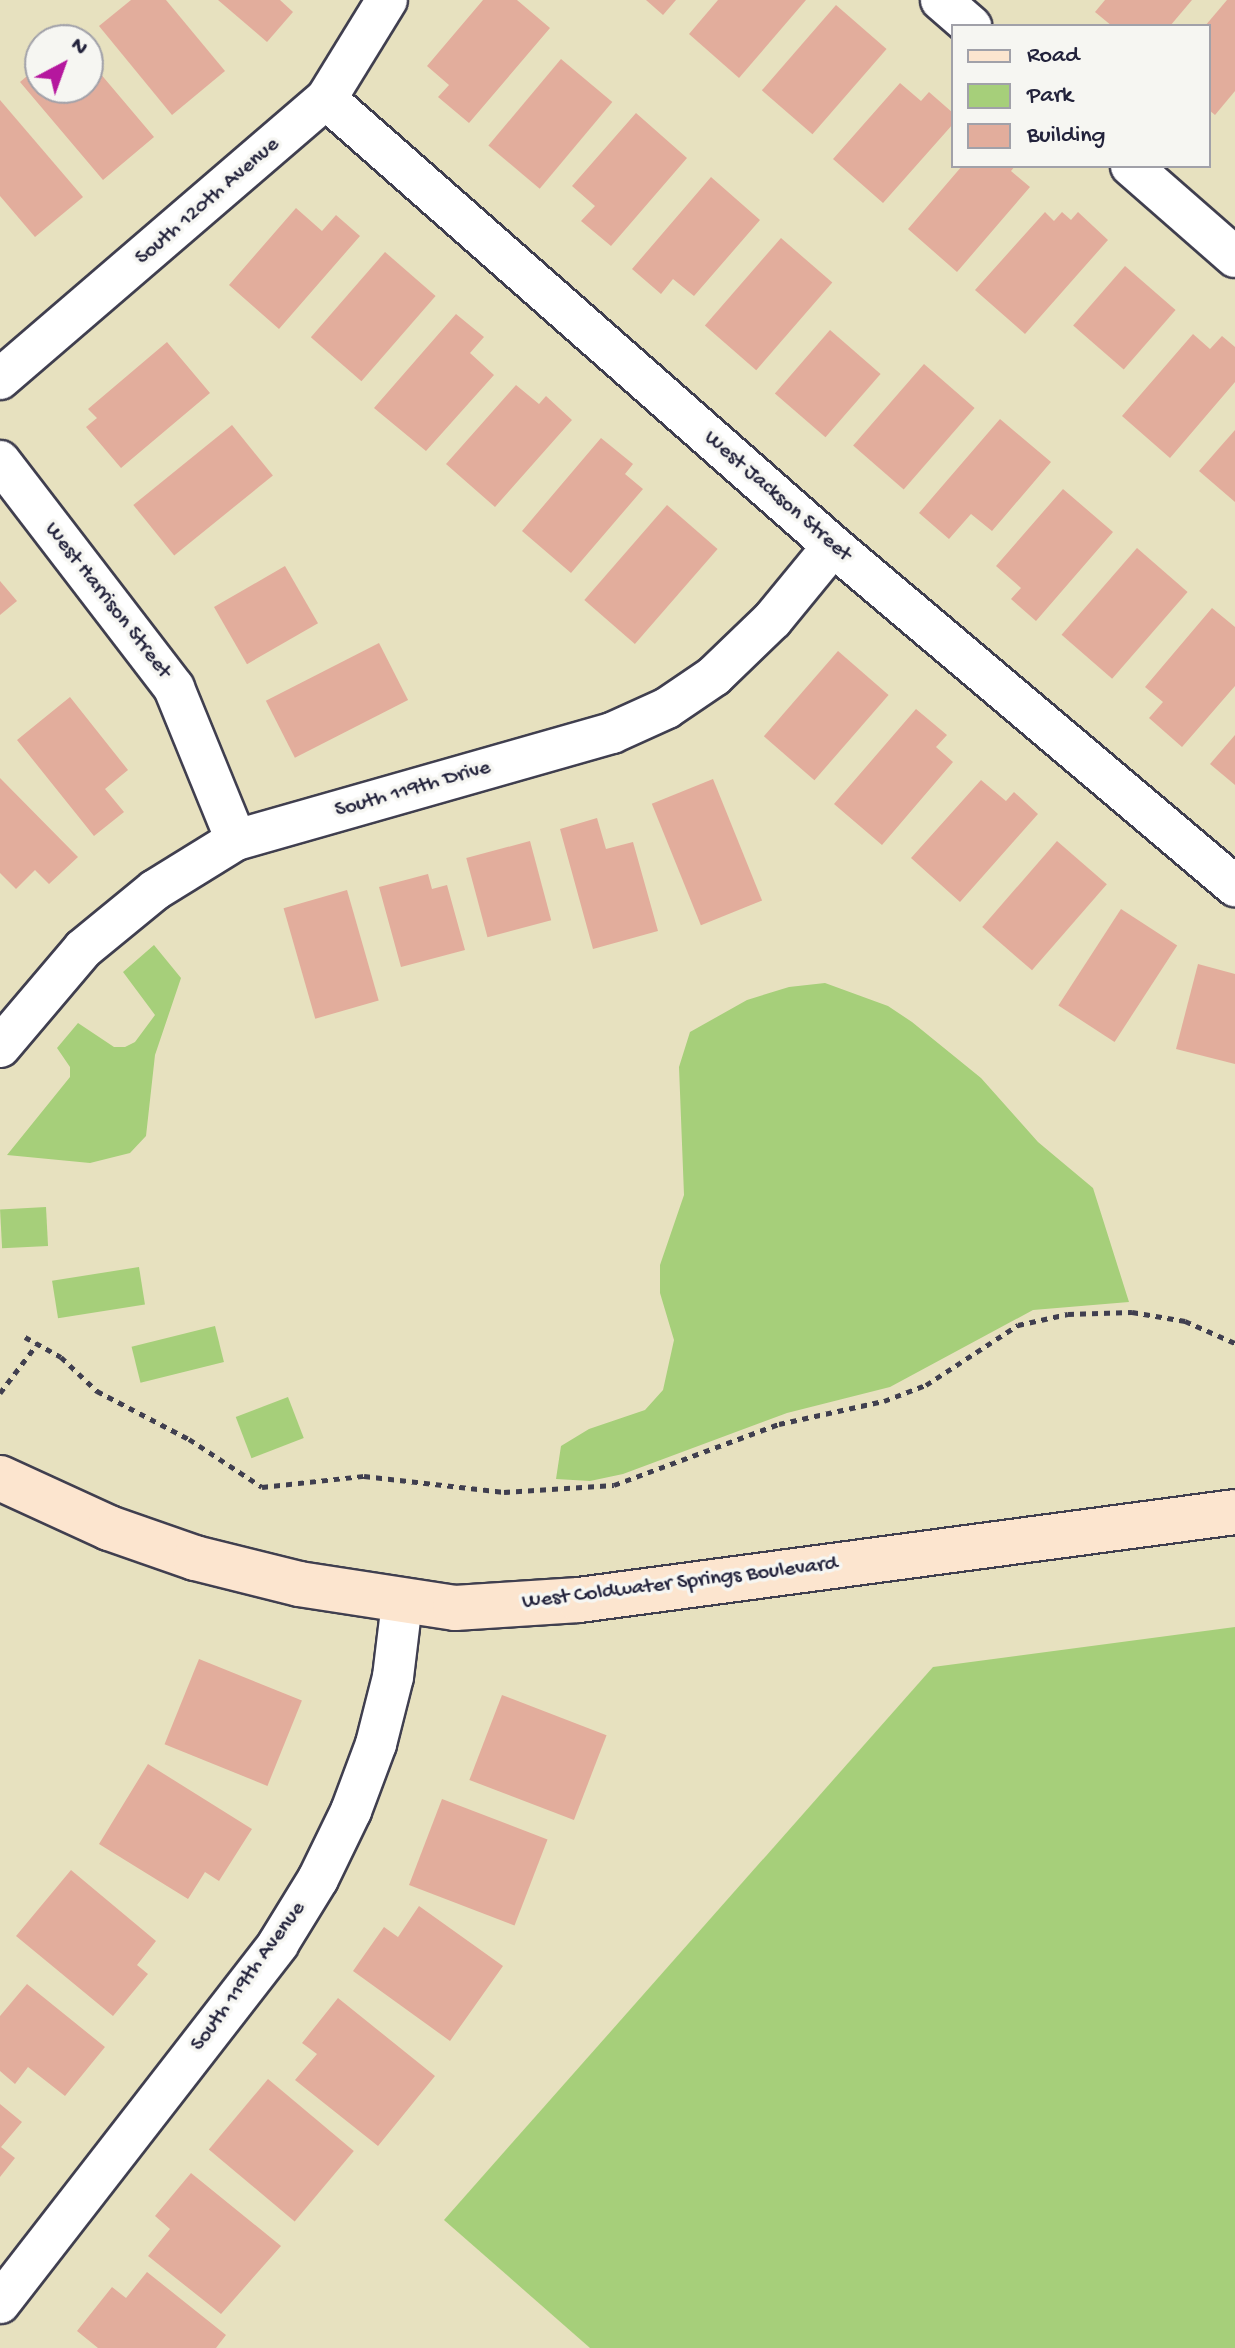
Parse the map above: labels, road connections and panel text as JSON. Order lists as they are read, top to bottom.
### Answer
{
  "streets": {
    "street": [
      "South 120th Avenue",
      "West Jackson Street",
      "West Harrison Street",
      "South 119th Drive",
      "West Coldwater Springs Boulevard",
      "South 119th Avenue"
    ]
  },
  "crossings": [
    ["South 120th Avenue", "West Jackson Street"],
    ["West Jackson Street", "South 119th Drive"],
    ["West Harrison Street", "South 119th Drive"],
    ["West Coldwater Springs Boulevard", "South 119th Avenue"]
  ],
  "legend": ["Road", "Park", "Building"],
  "north": "top right"
}
